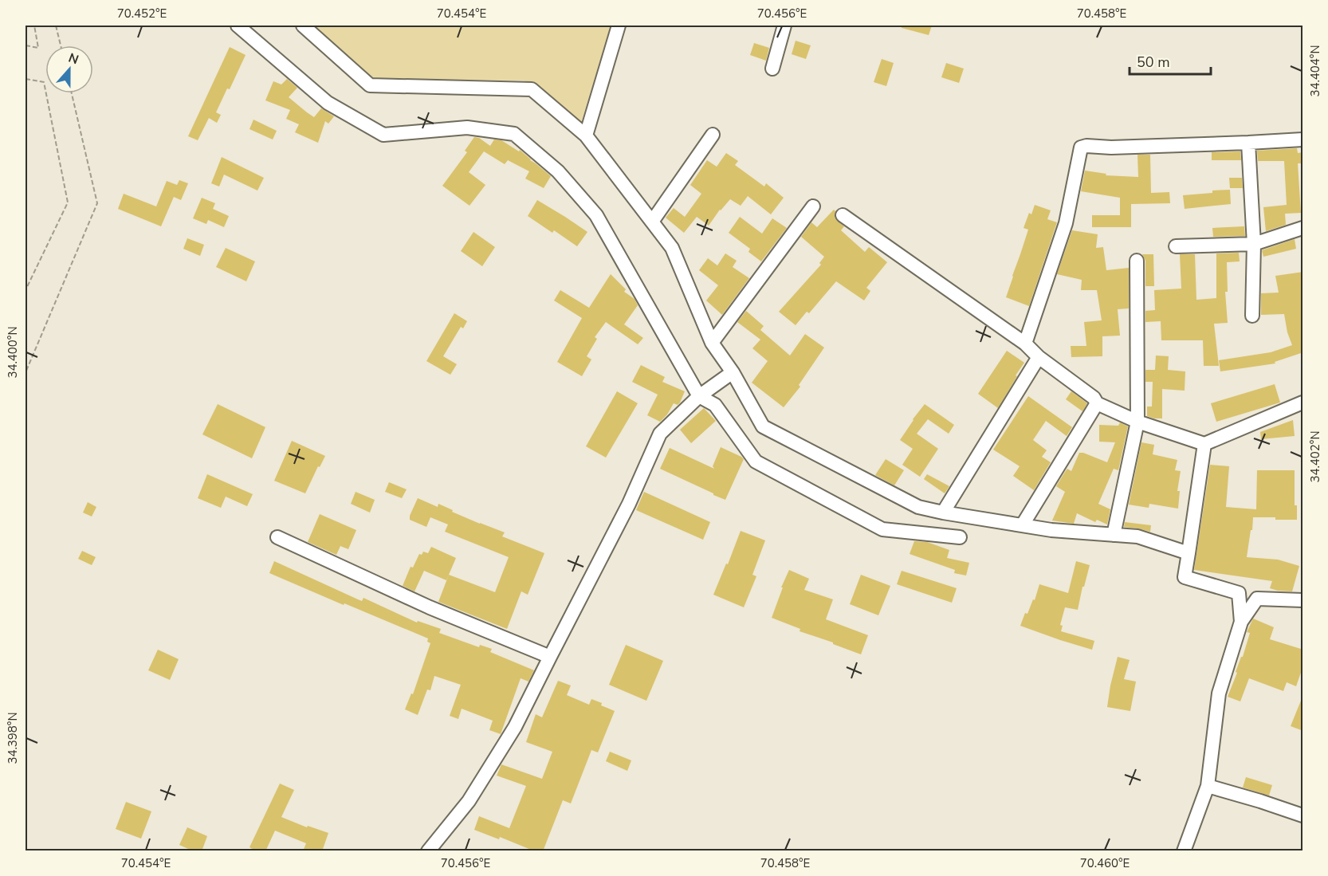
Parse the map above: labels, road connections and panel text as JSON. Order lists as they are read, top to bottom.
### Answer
{
  "scale_bar": "50 m",
  "north": "top",
  "coordinates": [
    "70.452°E",
    "70.454°E",
    "70.456°E",
    "70.458°E",
    "34.404°N",
    "34.400°N",
    "34.402°N",
    "34.398°N",
    "70.460°E"
  ]
}
